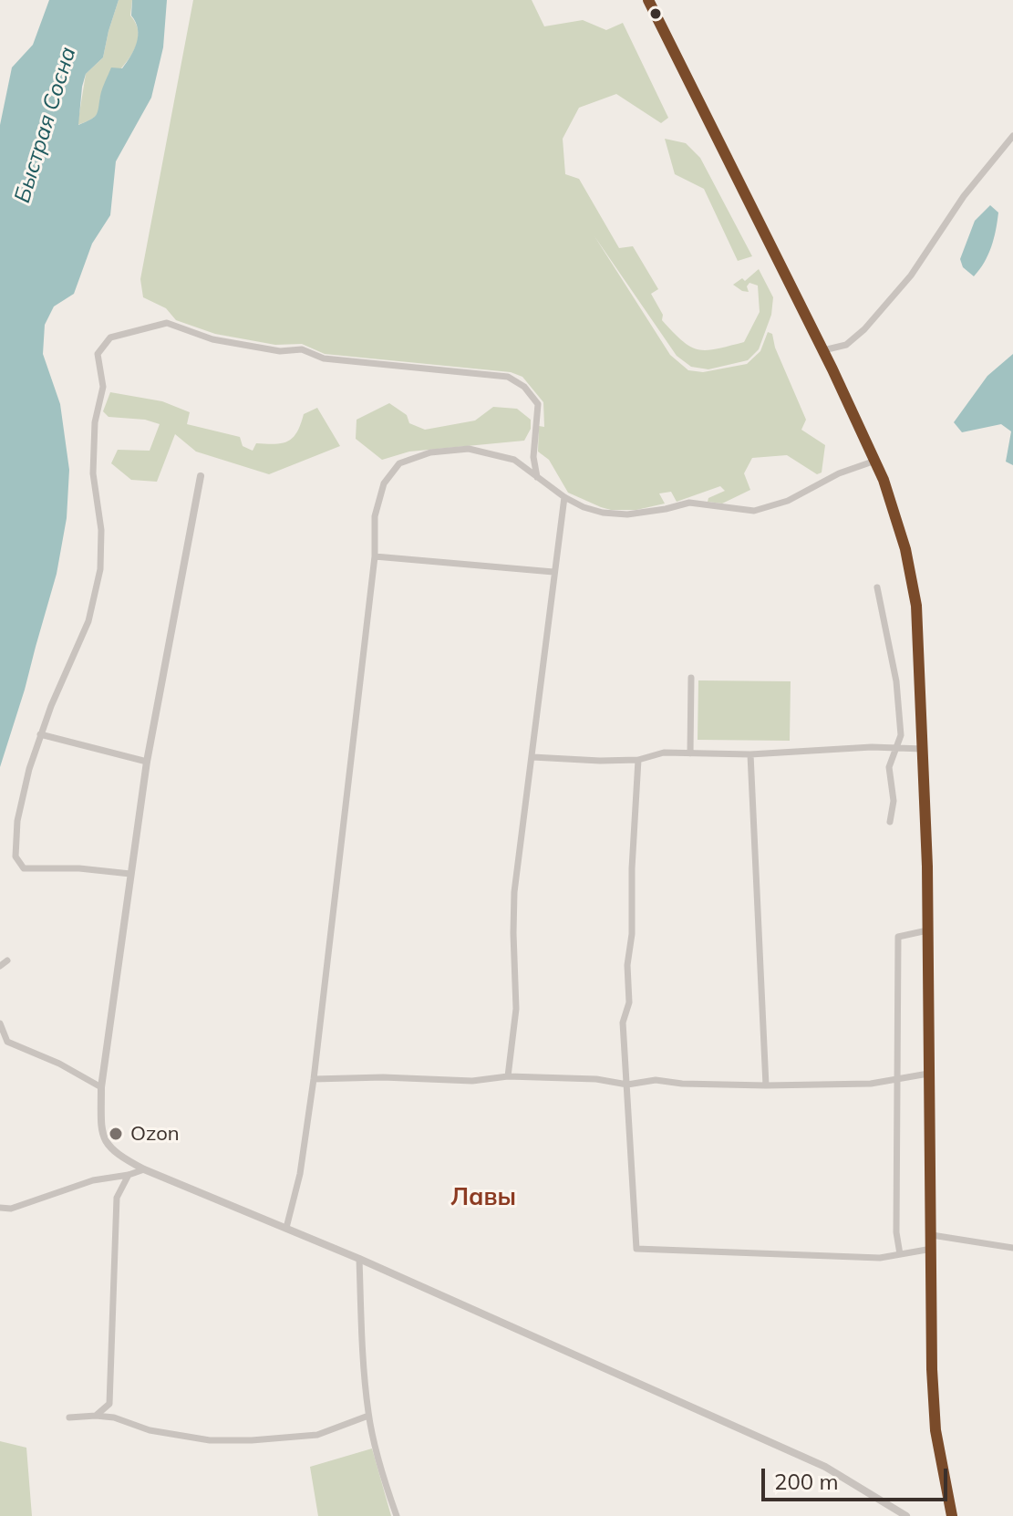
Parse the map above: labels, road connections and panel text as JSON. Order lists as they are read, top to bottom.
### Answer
{
  "districts": ["Лавы"],
  "water": ["Быстрая Сосна"],
  "places": ["Ozon"],
  "scale_bar": "200 m"
}
